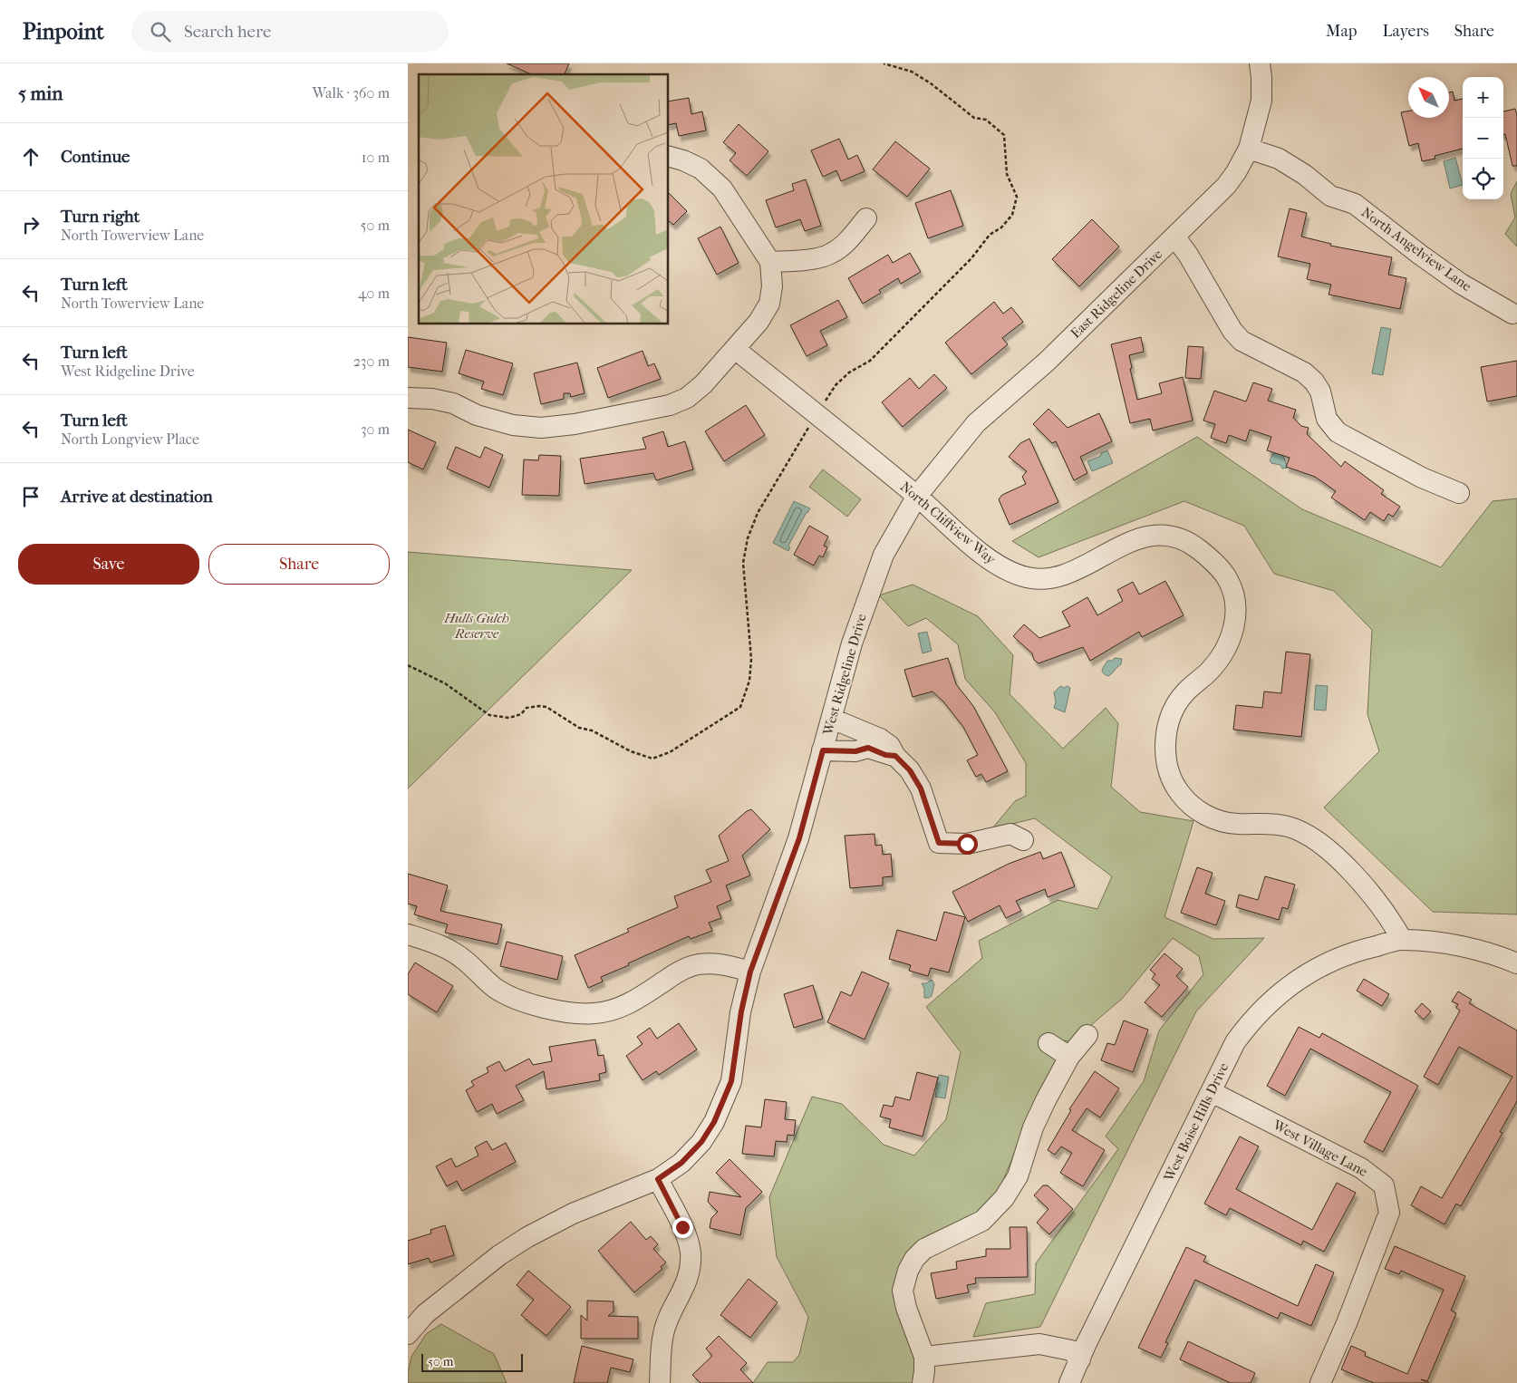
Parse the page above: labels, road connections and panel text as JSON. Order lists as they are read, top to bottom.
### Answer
{
  "streets": {
    "street": [
      "North Angelview Lane",
      "East Ridgeline Drive",
      "North Cliffview Way",
      "West Ridgeline Drive",
      "West Boise Hills Drive",
      "West Village Lane"
    ]
  },
  "crossings": [
    ["North Angelview Lane", "East Ridgeline Drive"],
    ["East Ridgeline Drive", "North Cliffview Way"],
    ["East Ridgeline Drive", "West Ridgeline Drive"],
    ["North Cliffview Way", "West Ridgeline Drive"],
    ["North Cliffview Way", "West Boise Hills Drive"],
    ["West Boise Hills Drive", "West Village Lane"]
  ],
  "parks": ["Hulls Gulch Reserve"],
  "scale_bar": "50 m",
  "north": "top left",
  "page": {
    "header": "Pinpoint",
    "search": "Search here",
    "nav": ["Map", "Layers", "Share"],
    "heading": ["5 min", "Walk · 360 m"],
    "map_buttons": ["+", "−"],
    "list": [
      ["Continue", "10 m"],
      ["Turn right", "North Towerview Lane", "50 m"],
      ["Turn left", "North Towerview Lane", "40 m"],
      ["Turn left", "West Ridgeline Drive", "230 m"],
      ["Turn left", "North Longview Place", "30 m"],
      "Arrive at destination"
    ],
    "buttons": ["Save", "Share"],
    "scale": "50 m"
  }
}
